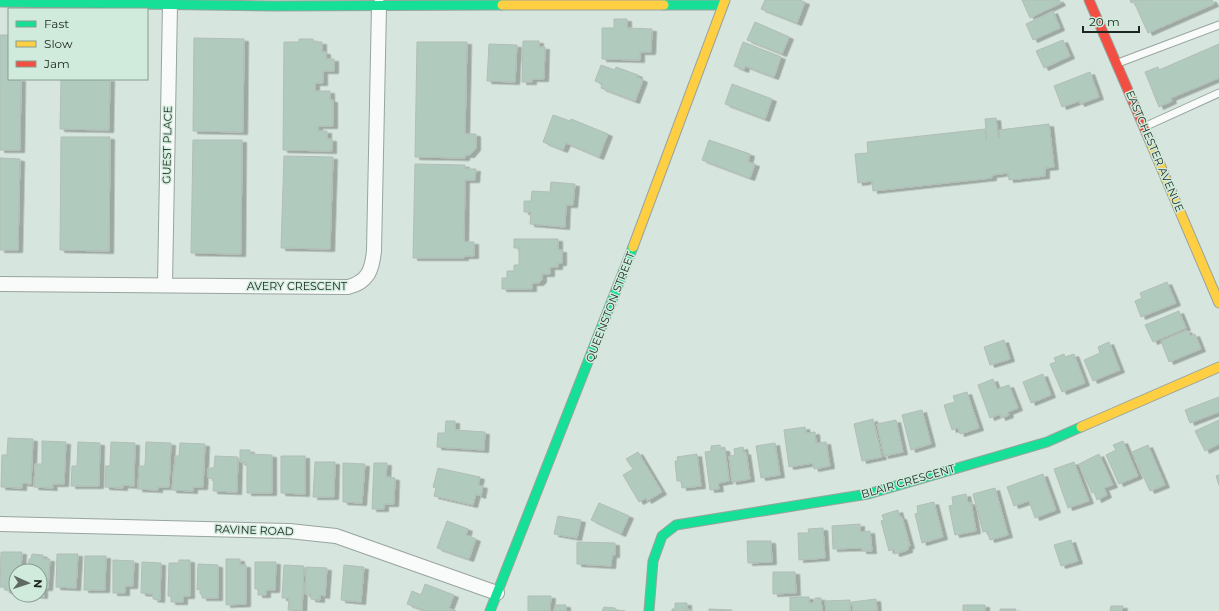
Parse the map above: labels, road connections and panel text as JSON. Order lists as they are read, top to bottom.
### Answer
{
  "streets": {
    "street": [
      "GUEST PLACE",
      "EASTCHESTER AVENUE",
      "AVERY CRESCENT",
      "QUEENSTON STREET",
      "BLAIR CRESCENT",
      "RAVINE ROAD"
    ]
  },
  "crossings": [
    ["GUEST PLACE", "AVERY CRESCENT"],
    ["QUEENSTON STREET", "RAVINE ROAD"]
  ],
  "legend": ["Fast", "Slow", "Jam"],
  "scale_bar": "20 m",
  "north": "right"
}
